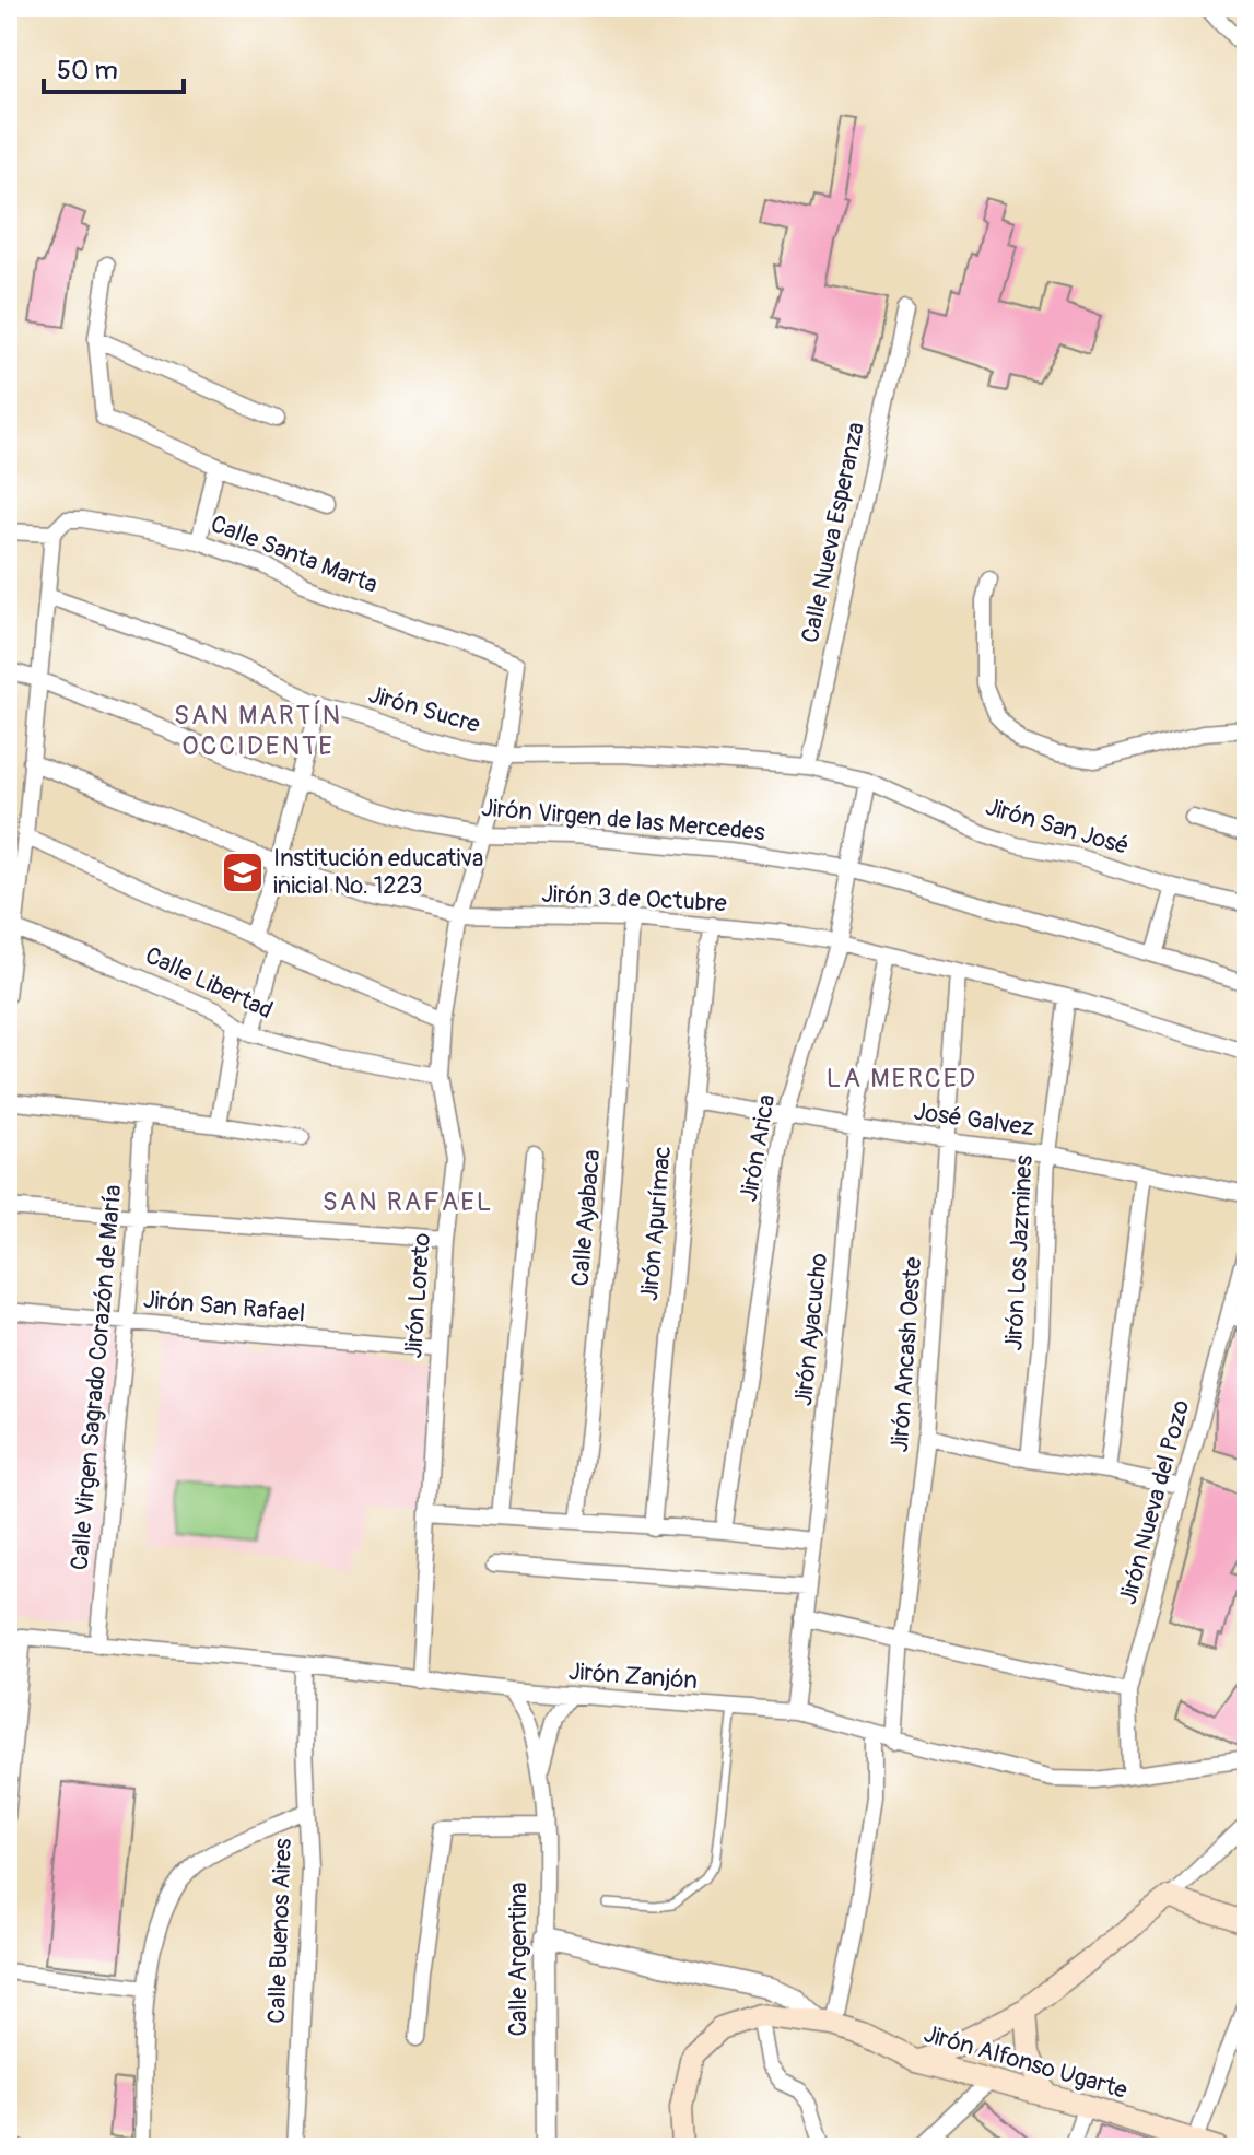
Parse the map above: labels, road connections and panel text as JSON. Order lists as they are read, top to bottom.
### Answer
{
  "streets": {
    "main road": ["Jirón Alfonso Ugarte"],
    "street": [
      "Calle Nueva Esperanza",
      "Calle Santa Marta",
      "Jirón Sucre",
      "Jirón Virgen de las Mercedes",
      "Jirón San José",
      "Jirón 3 de Octubre",
      "Calle Libertad",
      "José Galvez",
      "Jirón Arica",
      "Calle Ayabaca",
      "Jirón Apurímac",
      "Jirón Los Jazmines",
      "Jirón Loreto",
      "Jirón San Rafael",
      "Jirón Ayacucho",
      "Jirón Ancash Oeste",
      "Calle Virgen Sagrado Corazón de María",
      "Jirón Nueva del Pozo",
      "Jirón Zanjón",
      "Calle Buenos Aires",
      "Calle Argentina"
    ]
  },
  "crossings": [
    ["Calle Nueva Esperanza", "Jirón Sucre"],
    ["Calle Nueva Esperanza", "Jirón San José"],
    ["Calle Santa Marta", "Jirón Loreto"],
    ["Jirón Sucre", "Jirón San José"],
    ["Jirón Sucre", "Jirón Loreto"],
    ["Jirón Virgen de las Mercedes", "Jirón Arica"],
    ["Jirón Virgen de las Mercedes", "Jirón Loreto"],
    ["Jirón San José", "Jirón Arica"],
    ["Jirón 3 de Octubre", "Jirón Arica"],
    ["Jirón 3 de Octubre", "Calle Ayabaca"],
    ["Jirón 3 de Octubre", "Jirón Apurímac"],
    ["Jirón 3 de Octubre", "Jirón Los Jazmines"],
    ["Jirón 3 de Octubre", "Jirón Loreto"],
    ["Jirón 3 de Octubre", "Jirón Ayacucho"],
    ["Jirón 3 de Octubre", "Jirón Ancash Oeste"],
    ["Calle Libertad", "Jirón Loreto"],
    ["José Galvez", "Jirón Arica"],
    ["José Galvez", "Jirón Apurímac"],
    ["José Galvez", "Jirón Los Jazmines"],
    ["José Galvez", "Jirón Ayacucho"],
    ["José Galvez", "Jirón Ancash Oeste"],
    ["Jirón Loreto", "Jirón San Rafael"],
    ["Jirón Loreto", "Jirón Zanjón"],
    ["Jirón San Rafael", "Calle Virgen Sagrado Corazón de María"],
    ["Jirón Ayacucho", "Jirón Zanjón"],
    ["Jirón Ancash Oeste", "Jirón Zanjón"],
    ["Calle Virgen Sagrado Corazón de María", "Jirón Zanjón"],
    ["Jirón Nueva del Pozo", "Jirón Zanjón"],
    ["Jirón Zanjón", "Calle Buenos Aires"],
    ["Jirón Zanjón", "Calle Argentina"],
    ["Calle Argentina", "Jirón Alfonso Ugarte"]
  ],
  "districts": ["SAN MARTÍN OCCIDENTE", "LA MERCED", "SAN RAFAEL"],
  "places": {
    "school or university": ["Institución educativa inicial No. 1223"]
  },
  "scale_bar": "50 m"
}
